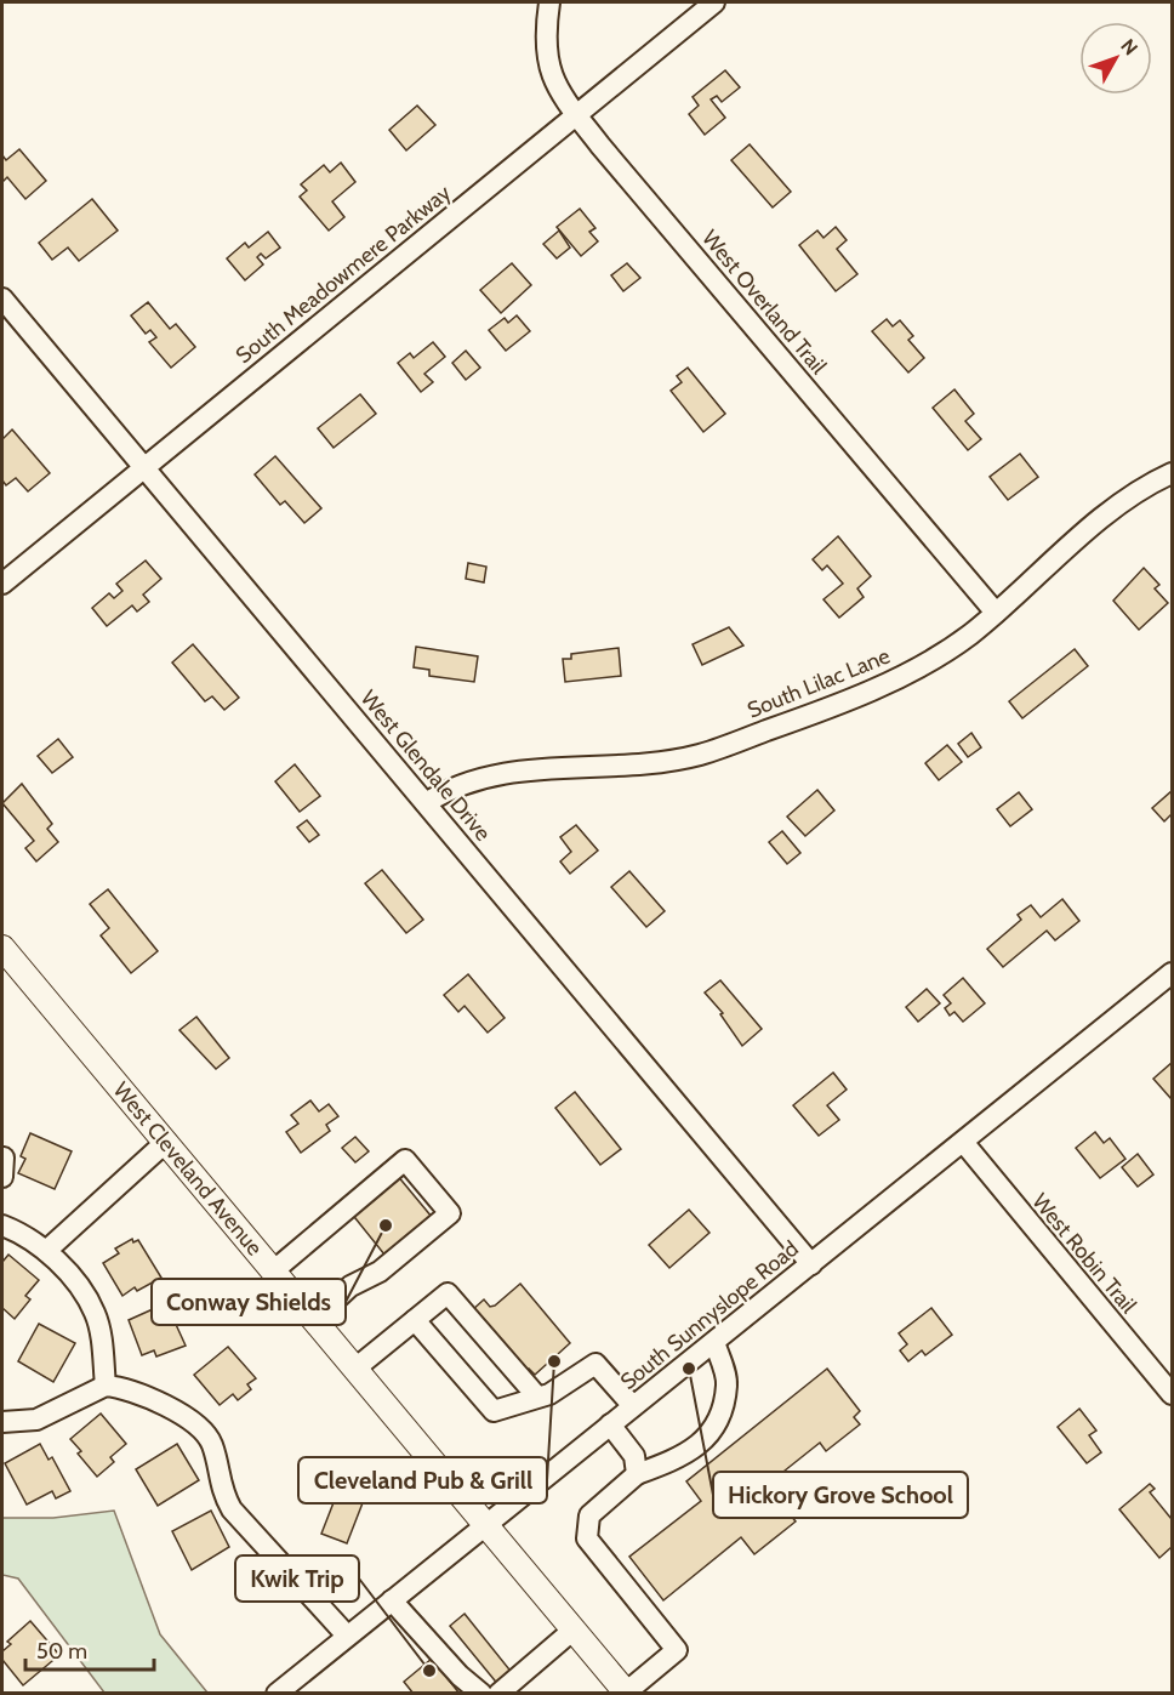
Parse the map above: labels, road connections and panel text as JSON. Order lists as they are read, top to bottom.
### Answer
{
  "streets": {
    "main road": ["West Cleveland Avenue"],
    "street": [
      "South Meadowmere Parkway",
      "West Overland Trail",
      "South Lilac Lane",
      "West Glendale Drive",
      "West Robin Trail",
      "South Sunnyslope Road"
    ]
  },
  "crossings": [
    ["South Meadowmere Parkway", "West Overland Trail"],
    ["South Meadowmere Parkway", "West Glendale Drive"],
    ["West Overland Trail", "South Lilac Lane"],
    ["South Lilac Lane", "West Glendale Drive"],
    ["West Glendale Drive", "South Sunnyslope Road"],
    ["West Cleveland Avenue", "South Sunnyslope Road"],
    ["West Robin Trail", "South Sunnyslope Road"]
  ],
  "places": [
    "Conway Shields",
    "Cleveland Pub & Grill",
    "Hickory Grove School",
    "Kwik Trip"
  ],
  "scale_bar": "50 m",
  "north": "top right"
}
